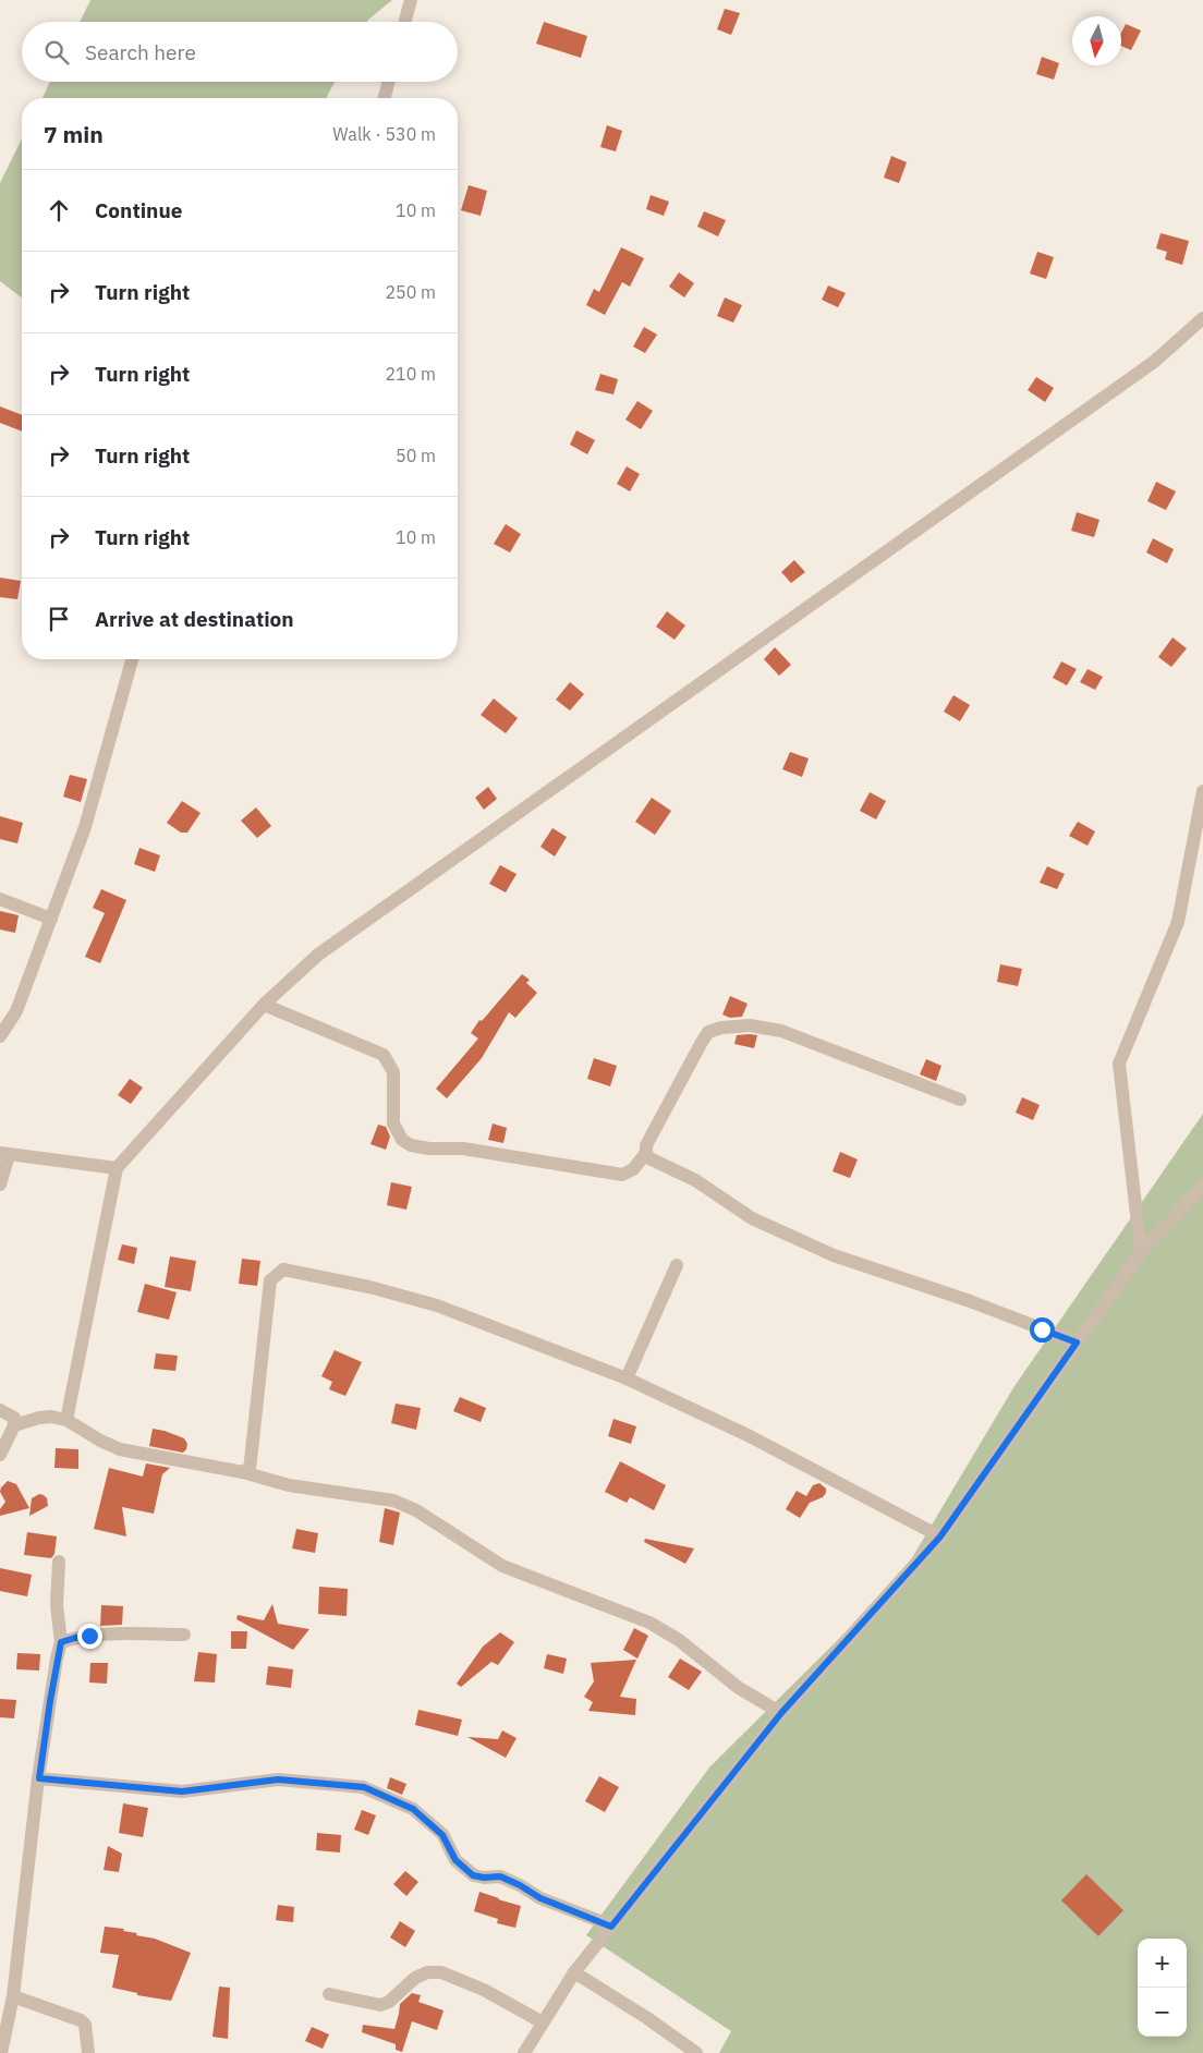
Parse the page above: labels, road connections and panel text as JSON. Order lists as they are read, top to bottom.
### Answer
{
  "north": "bottom",
  "page": {
    "search": "Search here",
    "heading": ["7 min", "Walk · 530 m"],
    "list": [
      ["Continue", "10 m"],
      ["Turn right", "250 m"],
      ["Turn right", "210 m"],
      ["Turn right", "50 m"],
      ["Turn right", "10 m"],
      "Arrive at destination"
    ],
    "map_buttons": ["+", "−"]
  }
}
